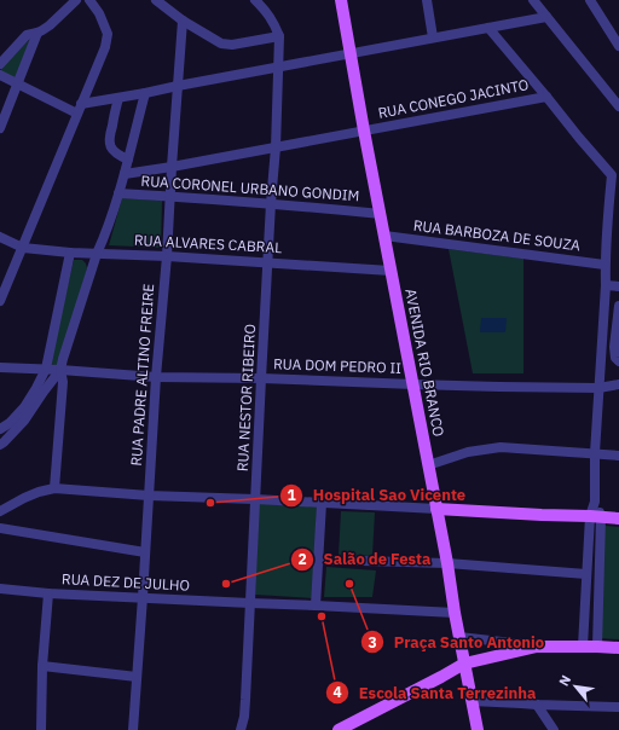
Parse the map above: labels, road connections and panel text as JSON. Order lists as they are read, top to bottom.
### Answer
{
  "streets": {
    "main road": ["AVENIDA RIO BRANCO"],
    "street": [
      "RUA CONEGO JACINTO",
      "RUA CORONEL URBANO GONDIM",
      "RUA BARBOZA DE SOUZA",
      "RUA ALVARES CABRAL",
      "RUA DOM PEDRO II",
      "RUA PADRE ALTINO FREIRE",
      "RUA NESTOR RIBEIRO",
      "RUA DEZ DE JULHO"
    ]
  },
  "crossings": [
    ["RUA CONEGO JACINTO", "AVENIDA RIO BRANCO"],
    ["RUA CONEGO JACINTO", "RUA PADRE ALTINO FREIRE"],
    ["RUA CONEGO JACINTO", "RUA NESTOR RIBEIRO"],
    ["RUA CORONEL URBANO GONDIM", "AVENIDA RIO BRANCO"],
    ["RUA CORONEL URBANO GONDIM", "RUA PADRE ALTINO FREIRE"],
    ["RUA CORONEL URBANO GONDIM", "RUA NESTOR RIBEIRO"],
    ["RUA BARBOZA DE SOUZA", "AVENIDA RIO BRANCO"],
    ["RUA ALVARES CABRAL", "AVENIDA RIO BRANCO"],
    ["RUA ALVARES CABRAL", "RUA PADRE ALTINO FREIRE"],
    ["RUA ALVARES CABRAL", "RUA NESTOR RIBEIRO"],
    ["AVENIDA RIO BRANCO", "RUA DOM PEDRO II"],
    ["AVENIDA RIO BRANCO", "RUA DEZ DE JULHO"],
    ["RUA DOM PEDRO II", "RUA PADRE ALTINO FREIRE"],
    ["RUA DOM PEDRO II", "RUA NESTOR RIBEIRO"],
    ["RUA PADRE ALTINO FREIRE", "RUA DEZ DE JULHO"],
    ["RUA NESTOR RIBEIRO", "RUA DEZ DE JULHO"]
  ],
  "places": [
    "Hospital Sao Vicente",
    "Salão de Festa",
    "Praça Santo Antonio",
    "Escola Santa Terrezinha"
  ],
  "north": "top left"
}
